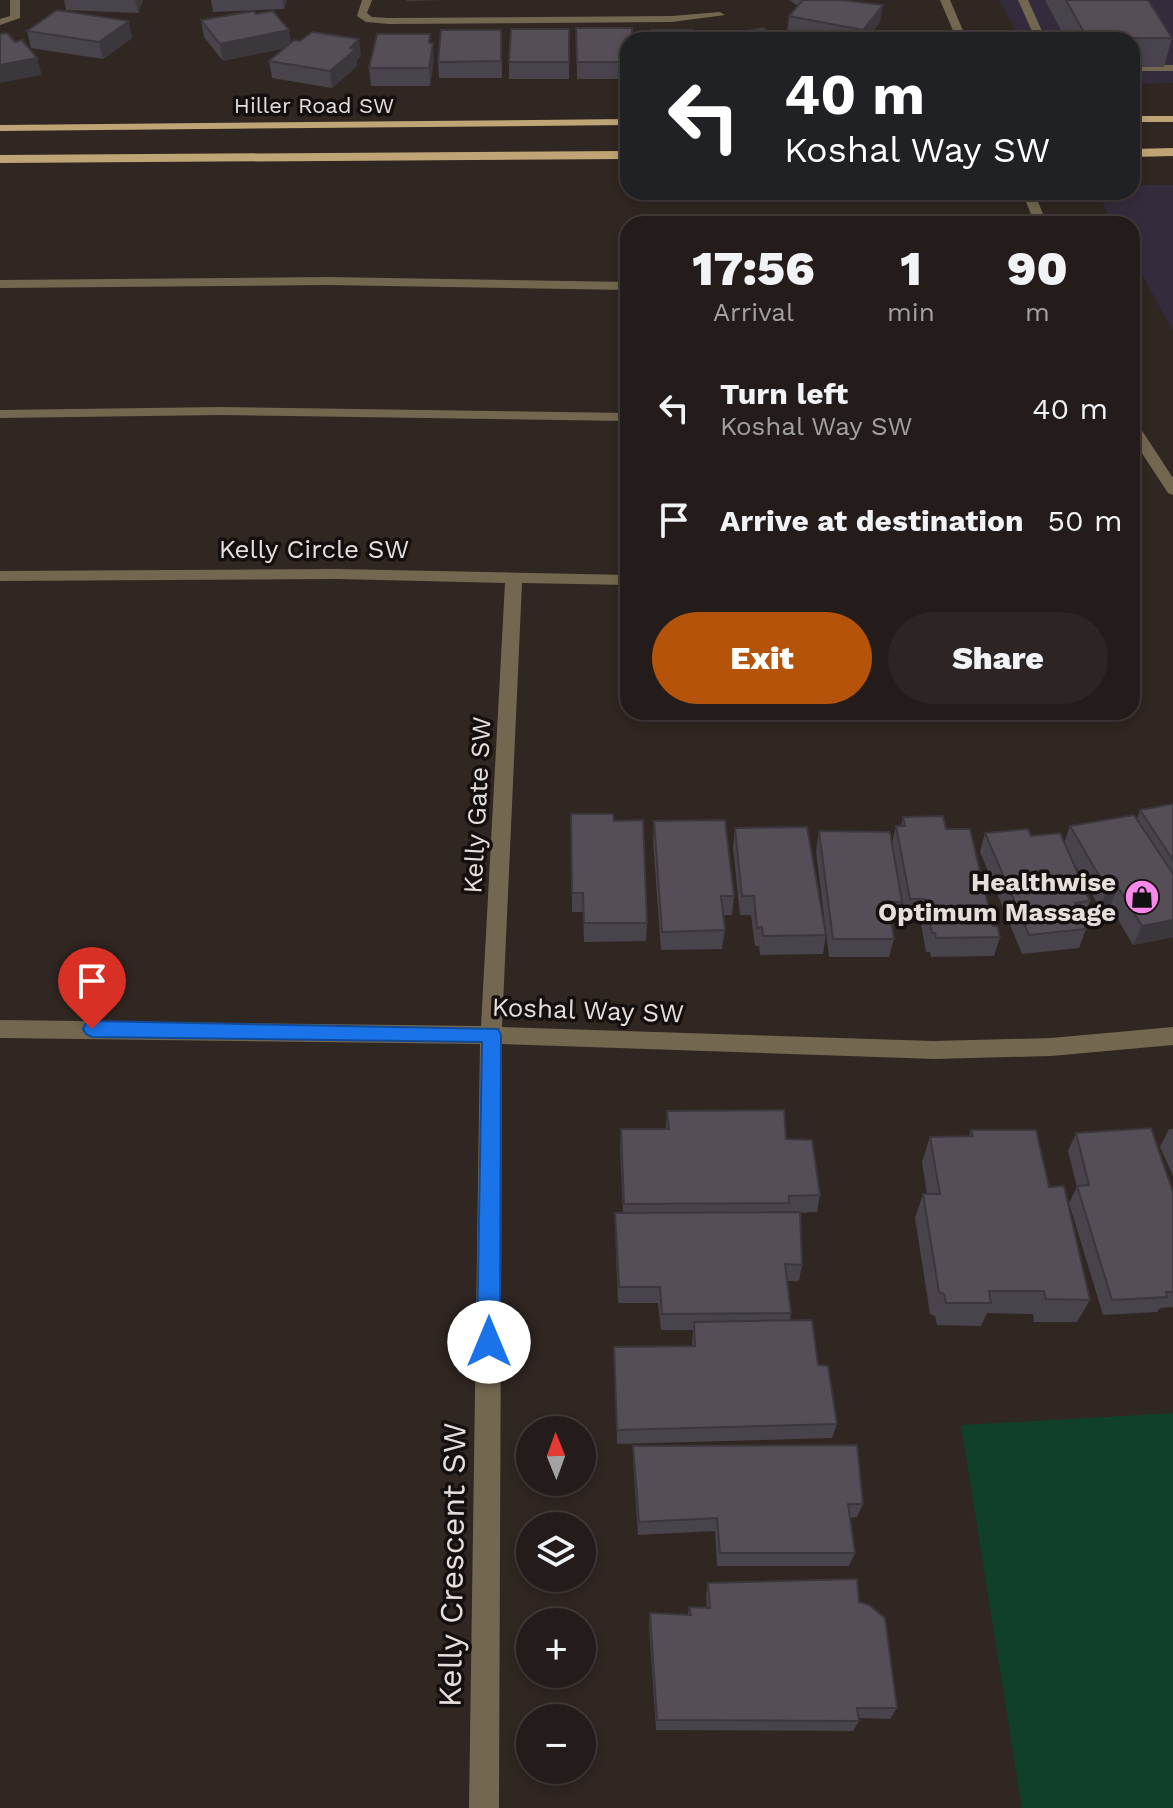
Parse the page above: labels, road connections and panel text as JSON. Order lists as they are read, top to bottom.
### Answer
{
  "streets": {
    "main road": ["Hiller Road SW"],
    "street": [
      "Kelly Circle SW",
      "Kelly Gate SW",
      "Koshal Way SW",
      "Kelly Crescent SW"
    ]
  },
  "crossings": [
    ["Kelly Circle SW", "Kelly Gate SW"],
    ["Kelly Gate SW", "Koshal Way SW"],
    ["Kelly Gate SW", "Kelly Crescent SW"],
    ["Koshal Way SW", "Kelly Crescent SW"]
  ],
  "places": {
    "shop": ["Healthwise Optimum Massage"]
  },
  "north": "top",
  "page": {
    "turn": ["40 m", "Koshal Way SW"],
    "eta": [
      "17:56",
      "Arrival",
      "1",
      "min",
      "90",
      "m"
    ],
    "list": [
      {
        "name": "Turn left",
        "note": "Koshal Way SW",
        "value": "40 m"
      },
      {
        "name": "Arrive at destination",
        "value": "50 m"
      }
    ],
    "buttons": ["Exit", "Share"],
    "map_buttons": ["+", "−"]
  }
}
